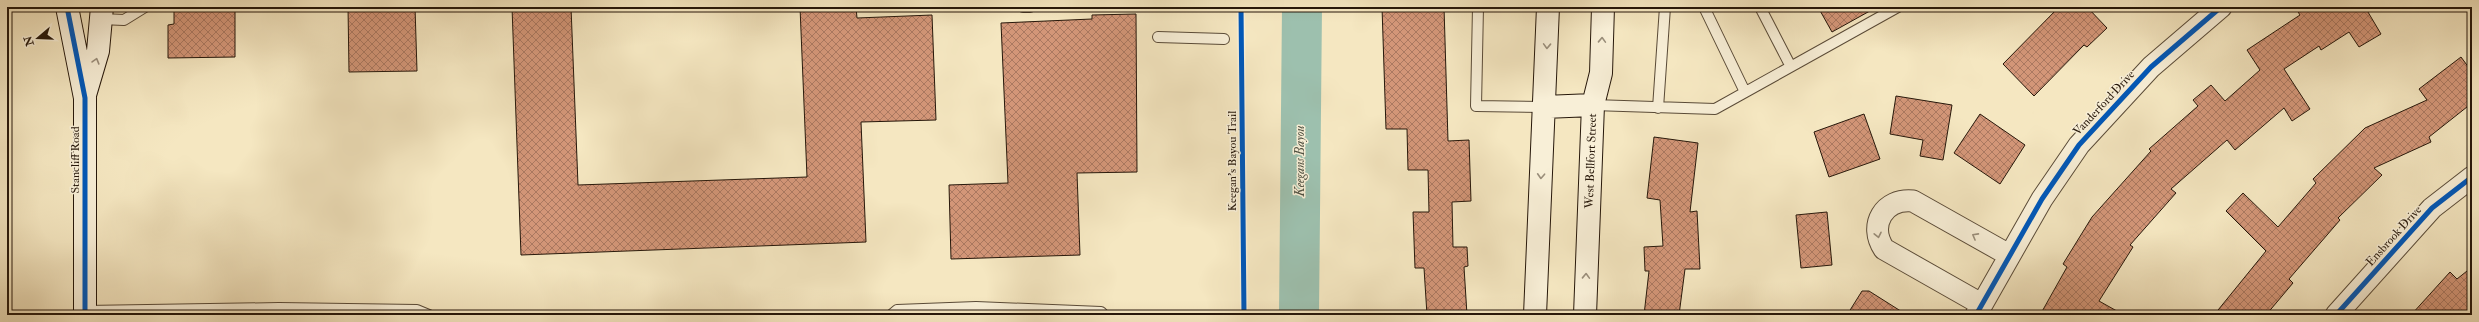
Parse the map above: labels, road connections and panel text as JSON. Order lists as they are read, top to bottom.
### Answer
{
  "streets": {
    "main road": ["Stancliff Road", "West Bellfort Street"],
    "street": ["Vanderford Drive", "Ensbrook Drive"],
    "cycle path": ["Keegan's Bayou Trail"]
  },
  "water": ["Keegans Bayou"],
  "north": "left"
}
